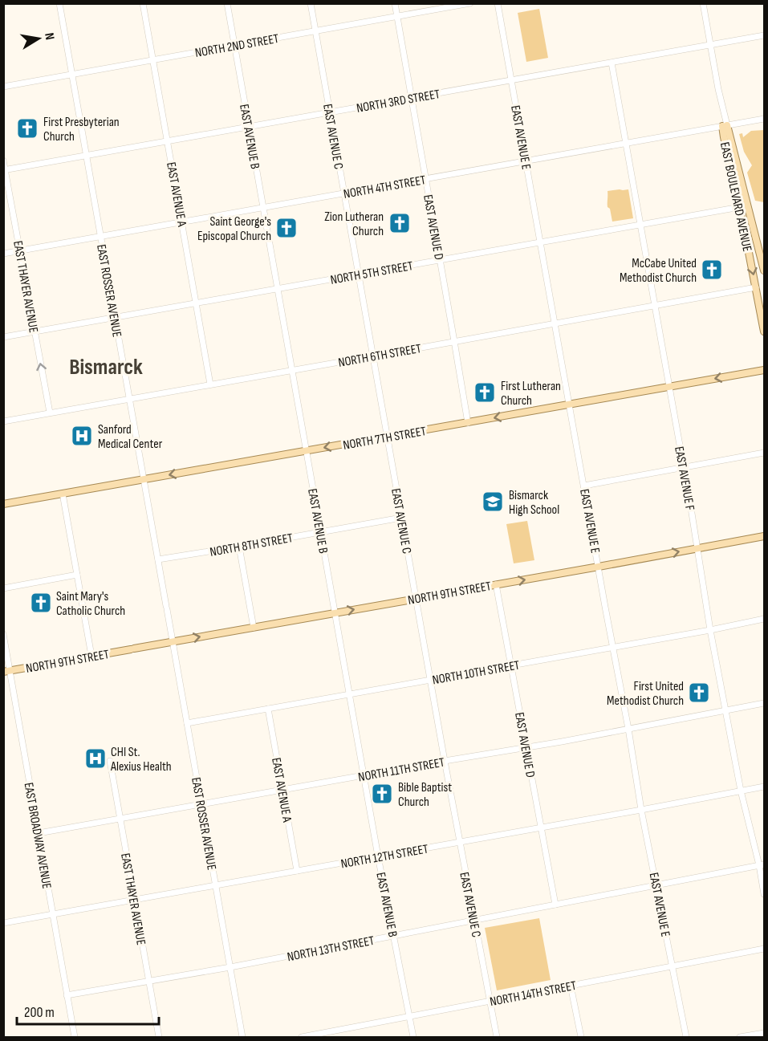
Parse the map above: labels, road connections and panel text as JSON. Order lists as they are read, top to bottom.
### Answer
{
  "streets": {
    "main road": ["EAST BOULEVARD AVENUE", "NORTH 7TH STREET", "NORTH 9TH STREET"],
    "street": [
      "NORTH 2ND STREET",
      "NORTH 3RD STREET",
      "EAST AVENUE B",
      "EAST AVENUE C",
      "EAST AVENUE E",
      "NORTH 4TH STREET",
      "EAST AVENUE A",
      "EAST AVENUE D",
      "NORTH 5TH STREET",
      "EAST THAYER AVENUE",
      "EAST ROSSER AVENUE",
      "NORTH 6TH STREET",
      "EAST AVENUE F",
      "NORTH 8TH STREET",
      "NORTH 10TH STREET",
      "NORTH 11TH STREET",
      "EAST BROADWAY AVENUE",
      "NORTH 12TH STREET",
      "NORTH 13TH STREET",
      "NORTH 14TH STREET"
    ]
  },
  "crossings": [
    ["NORTH 2ND STREET", "EAST AVENUE B"],
    ["NORTH 2ND STREET", "EAST AVENUE C"],
    ["NORTH 2ND STREET", "EAST AVENUE A"],
    ["NORTH 2ND STREET", "EAST AVENUE D"],
    ["NORTH 2ND STREET", "EAST ROSSER AVENUE"],
    ["NORTH 3RD STREET", "EAST AVENUE B"],
    ["NORTH 3RD STREET", "EAST AVENUE C"],
    ["NORTH 3RD STREET", "EAST AVENUE E"],
    ["NORTH 3RD STREET", "EAST AVENUE A"],
    ["NORTH 3RD STREET", "EAST BOULEVARD AVENUE"],
    ["NORTH 3RD STREET", "EAST AVENUE D"],
    ["NORTH 3RD STREET", "EAST THAYER AVENUE"],
    ["NORTH 3RD STREET", "EAST ROSSER AVENUE"],
    ["NORTH 3RD STREET", "EAST AVENUE F"],
    ["EAST AVENUE B", "NORTH 4TH STREET"],
    ["EAST AVENUE B", "NORTH 5TH STREET"],
    ["EAST AVENUE B", "NORTH 6TH STREET"],
    ["EAST AVENUE B", "NORTH 7TH STREET"],
    ["EAST AVENUE B", "NORTH 8TH STREET"],
    ["EAST AVENUE B", "NORTH 9TH STREET"],
    ["EAST AVENUE B", "NORTH 10TH STREET"],
    ["EAST AVENUE B", "NORTH 11TH STREET"],
    ["EAST AVENUE B", "NORTH 12TH STREET"],
    ["EAST AVENUE B", "NORTH 13TH STREET"],
    ["EAST AVENUE B", "NORTH 14TH STREET"],
    ["EAST AVENUE C", "NORTH 4TH STREET"],
    ["EAST AVENUE C", "NORTH 5TH STREET"],
    ["EAST AVENUE C", "NORTH 6TH STREET"],
    ["EAST AVENUE C", "NORTH 7TH STREET"],
    ["EAST AVENUE C", "NORTH 8TH STREET"],
    ["EAST AVENUE C", "NORTH 9TH STREET"],
    ["EAST AVENUE C", "NORTH 10TH STREET"],
    ["EAST AVENUE C", "NORTH 11TH STREET"],
    ["EAST AVENUE C", "NORTH 12TH STREET"],
    ["EAST AVENUE C", "NORTH 13TH STREET"],
    ["EAST AVENUE C", "NORTH 14TH STREET"],
    ["EAST AVENUE E", "NORTH 4TH STREET"],
    ["EAST AVENUE E", "NORTH 5TH STREET"],
    ["EAST AVENUE E", "NORTH 6TH STREET"],
    ["EAST AVENUE E", "NORTH 7TH STREET"],
    ["EAST AVENUE E", "NORTH 9TH STREET"],
    ["EAST AVENUE E", "NORTH 10TH STREET"],
    ["EAST AVENUE E", "NORTH 11TH STREET"],
    ["EAST AVENUE E", "NORTH 12TH STREET"],
    ["EAST AVENUE E", "NORTH 13TH STREET"],
    ["EAST AVENUE E", "NORTH 14TH STREET"],
    ["NORTH 4TH STREET", "EAST AVENUE A"],
    ["NORTH 4TH STREET", "EAST BOULEVARD AVENUE"],
    ["NORTH 4TH STREET", "EAST AVENUE D"],
    ["NORTH 4TH STREET", "EAST THAYER AVENUE"],
    ["NORTH 4TH STREET", "EAST ROSSER AVENUE"],
    ["NORTH 4TH STREET", "EAST AVENUE F"],
    ["EAST AVENUE A", "NORTH 5TH STREET"],
    ["EAST AVENUE A", "NORTH 6TH STREET"],
    ["EAST AVENUE A", "NORTH 10TH STREET"],
    ["EAST AVENUE A", "NORTH 11TH STREET"],
    ["EAST AVENUE A", "NORTH 12TH STREET"],
    ["EAST BOULEVARD AVENUE", "NORTH 5TH STREET"],
    ["EAST BOULEVARD AVENUE", "NORTH 6TH STREET"],
    ["EAST AVENUE D", "NORTH 5TH STREET"],
    ["EAST AVENUE D", "NORTH 6TH STREET"],
    ["EAST AVENUE D", "NORTH 7TH STREET"],
    ["EAST AVENUE D", "NORTH 9TH STREET"],
    ["EAST AVENUE D", "NORTH 10TH STREET"],
    ["EAST AVENUE D", "NORTH 11TH STREET"],
    ["EAST AVENUE D", "NORTH 12TH STREET"],
    ["EAST AVENUE D", "NORTH 13TH STREET"],
    ["NORTH 5TH STREET", "EAST THAYER AVENUE"],
    ["NORTH 5TH STREET", "EAST ROSSER AVENUE"],
    ["NORTH 5TH STREET", "EAST AVENUE F"],
    ["EAST THAYER AVENUE", "NORTH 6TH STREET"],
    ["EAST THAYER AVENUE", "NORTH 11TH STREET"],
    ["EAST THAYER AVENUE", "NORTH 12TH STREET"],
    ["EAST THAYER AVENUE", "NORTH 13TH STREET"],
    ["EAST ROSSER AVENUE", "NORTH 6TH STREET"],
    ["EAST ROSSER AVENUE", "NORTH 7TH STREET"],
    ["EAST ROSSER AVENUE", "NORTH 8TH STREET"],
    ["EAST ROSSER AVENUE", "NORTH 9TH STREET"],
    ["EAST ROSSER AVENUE", "NORTH 10TH STREET"],
    ["EAST ROSSER AVENUE", "NORTH 11TH STREET"],
    ["EAST ROSSER AVENUE", "NORTH 12TH STREET"],
    ["EAST ROSSER AVENUE", "NORTH 13TH STREET"],
    ["NORTH 6TH STREET", "EAST AVENUE F"],
    ["NORTH 7TH STREET", "EAST AVENUE F"],
    ["EAST AVENUE F", "NORTH 9TH STREET"],
    ["EAST AVENUE F", "NORTH 10TH STREET"],
    ["EAST AVENUE F", "NORTH 11TH STREET"],
    ["EAST AVENUE F", "NORTH 12TH STREET"],
    ["EAST AVENUE F", "NORTH 13TH STREET"],
    ["NORTH 9TH STREET", "EAST BROADWAY AVENUE"],
    ["NORTH 11TH STREET", "EAST BROADWAY AVENUE"],
    ["EAST BROADWAY AVENUE", "NORTH 12TH STREET"],
    ["EAST BROADWAY AVENUE", "NORTH 13TH STREET"]
  ],
  "one_way": ["NORTH 7TH STREET", "NORTH 9TH STREET"],
  "districts": ["Bismarck"],
  "places": {
    "church": [
      "First Presbyterian Church",
      "Zion Lutheran Church",
      "Saint George's Episcopal Church",
      "McCabe United Methodist Church",
      "First Lutheran Church",
      "Saint Mary's Catholic Church",
      "First United Methodist Church",
      "Bible Baptist Church"
    ],
    "hospital": ["Sanford Medical Center", "CHI St. Alexius Health"],
    "school or university": ["Bismarck High School"]
  },
  "scale_bar": "200 m",
  "north": "right"
}
